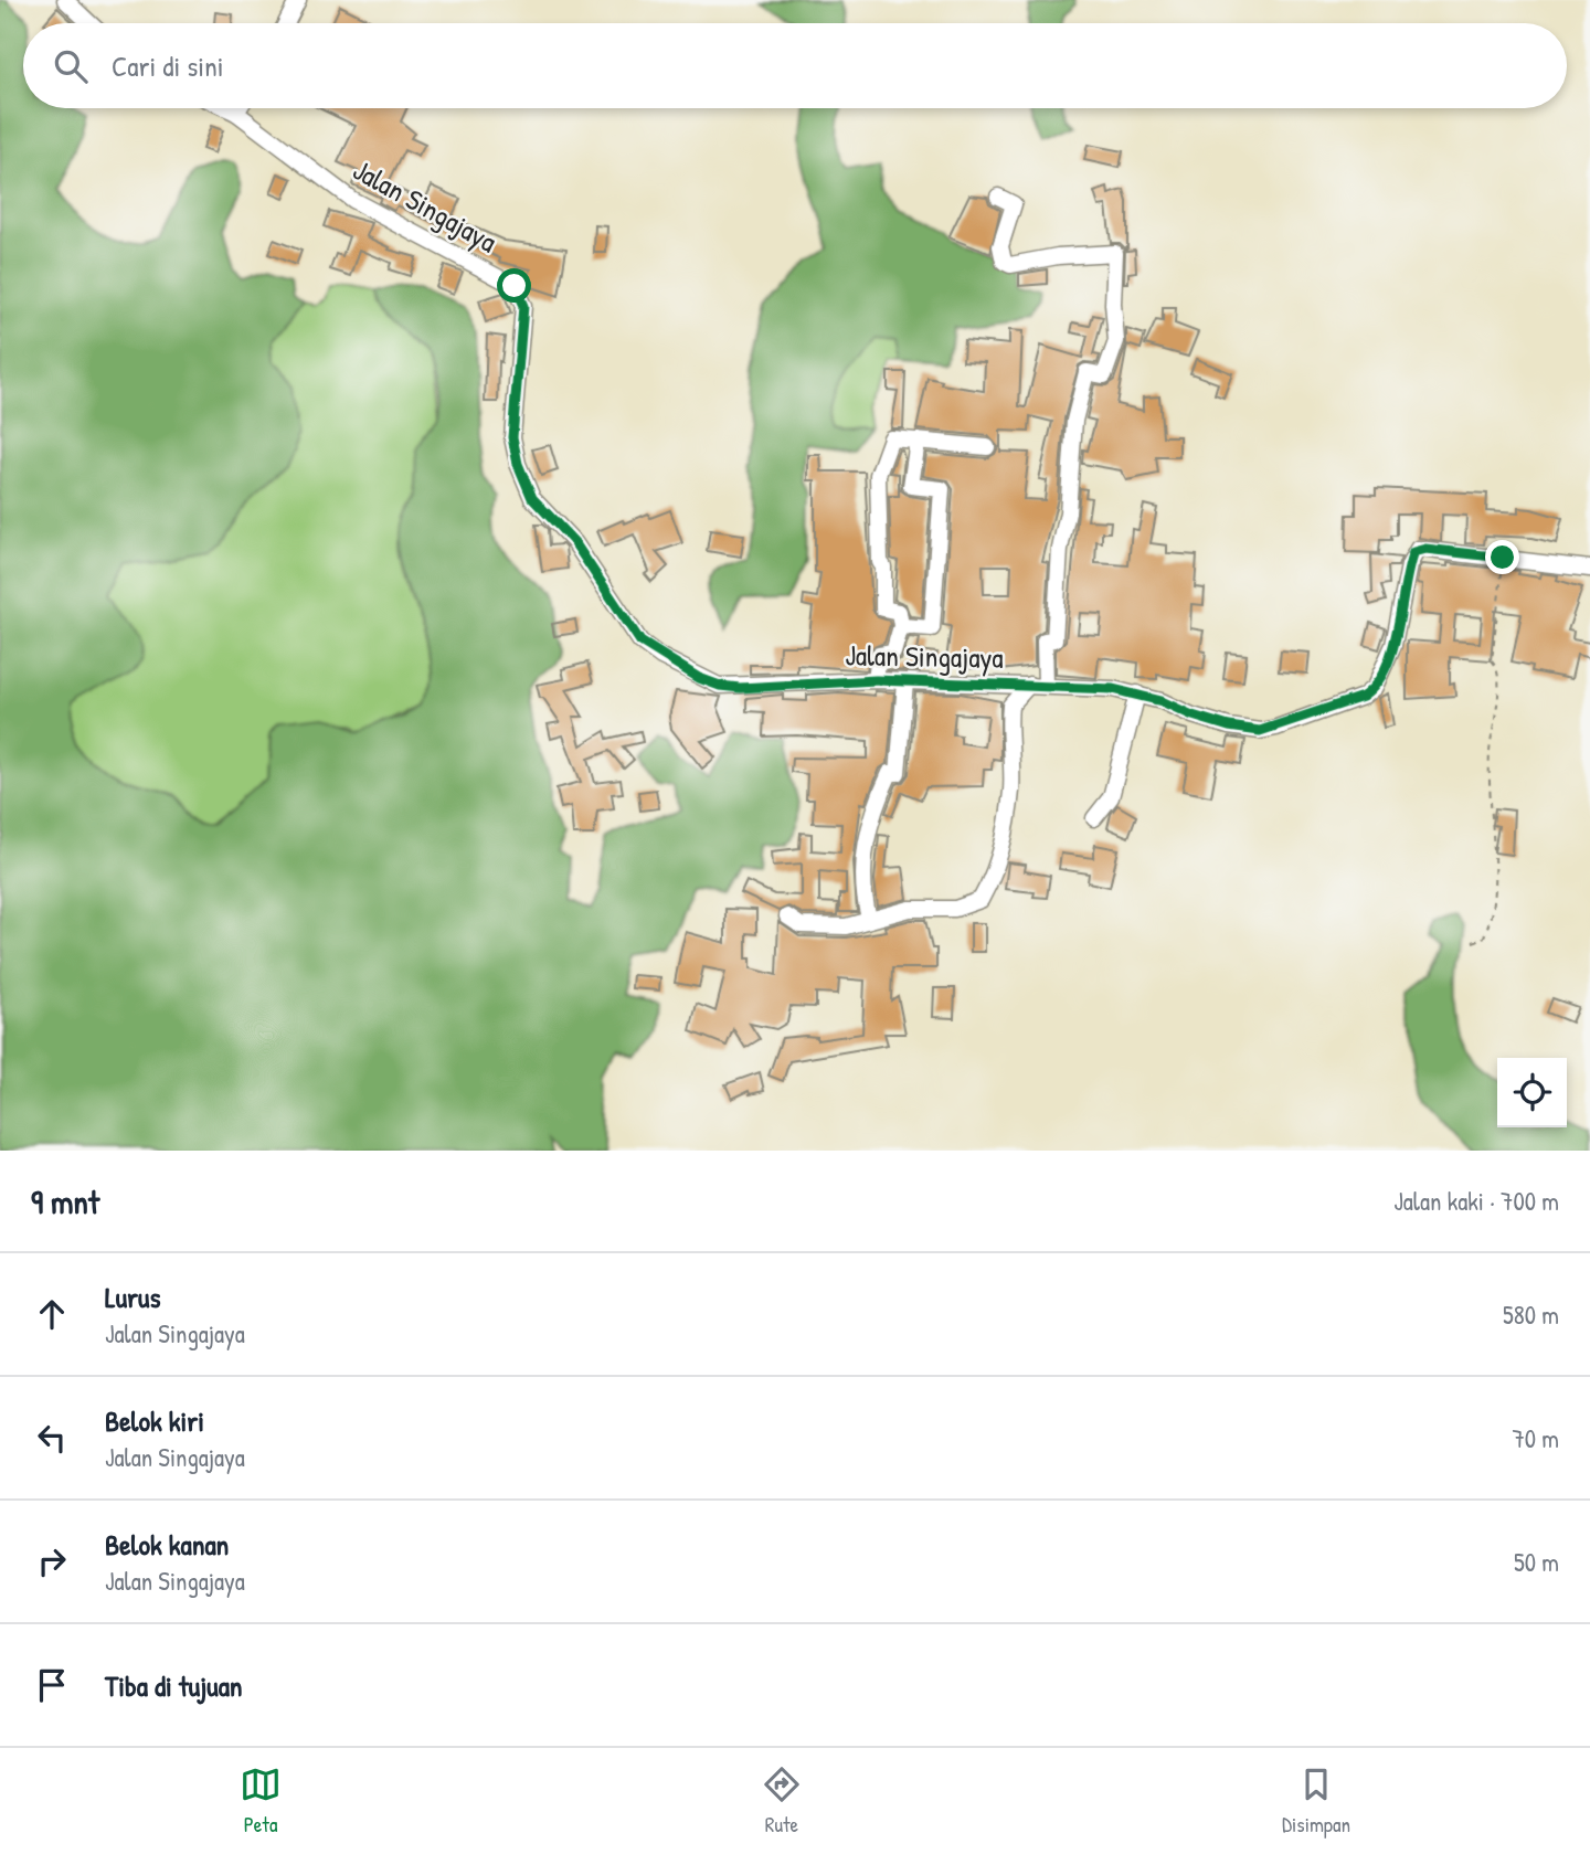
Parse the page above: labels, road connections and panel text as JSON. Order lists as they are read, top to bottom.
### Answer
{
  "streets": {
    "street": ["Jalan Singajaya"]
  },
  "page": {
    "search": "Cari di sini",
    "heading": ["9 mnt", "Jalan kaki · 700 m"],
    "list": [
      ["Lurus", "Jalan Singajaya", "580 m"],
      ["Belok kiri", "Jalan Singajaya", "70 m"],
      ["Belok kanan", "Jalan Singajaya", "50 m"],
      "Tiba di tujuan"
    ],
    "nav": ["Peta", "Rute", "Disimpan"]
  }
}
